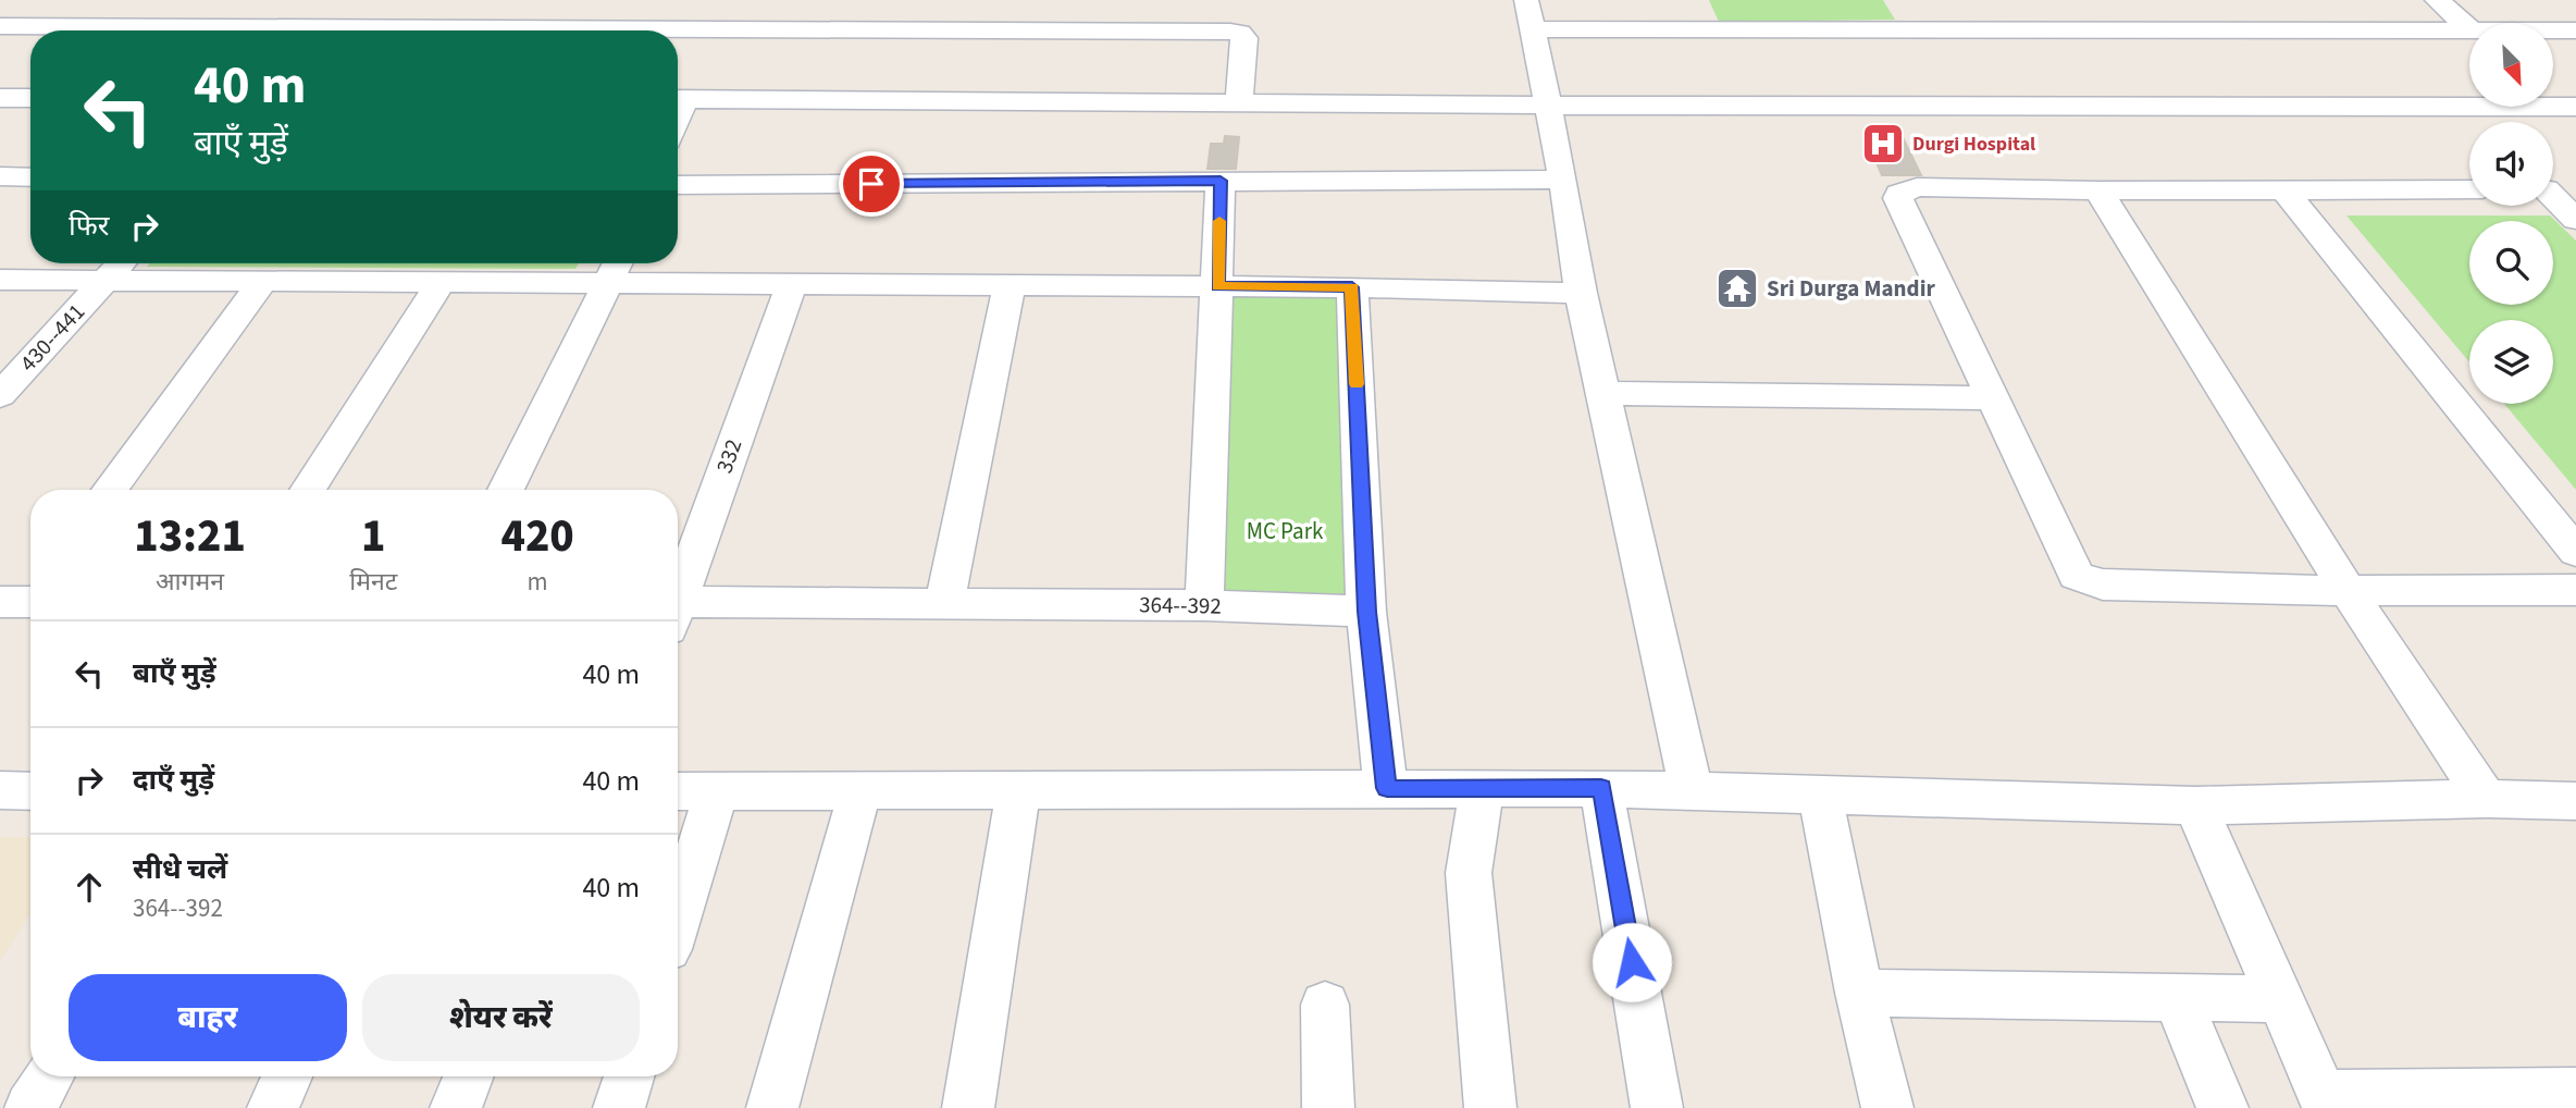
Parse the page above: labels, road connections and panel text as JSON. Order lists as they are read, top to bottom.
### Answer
{
  "streets": {
    "street": ["430--441", "332", "364--392"]
  },
  "parks": ["MC Park"],
  "places": {
    "hospital": ["Durgi Hospital"],
    "temple": ["Sri Durga Mandir"]
  },
  "north": "bottom right",
  "page": {
    "turn": ["40 m", "बाएँ मुड़ें"],
    "then": "फिर",
    "eta": [
      "13:21",
      "आगमन",
      "1",
      "मिनट",
      "420",
      "m"
    ],
    "list": [
      {
        "name": "बाएँ मुड़ें",
        "value": "40 m"
      },
      {
        "name": "दाएँ मुड़ें",
        "value": "40 m"
      },
      {
        "name": "सीधे चलें",
        "note": "364--392",
        "value": "40 m"
      }
    ],
    "buttons": ["बाहर", "शेयर करें"]
  }
}
